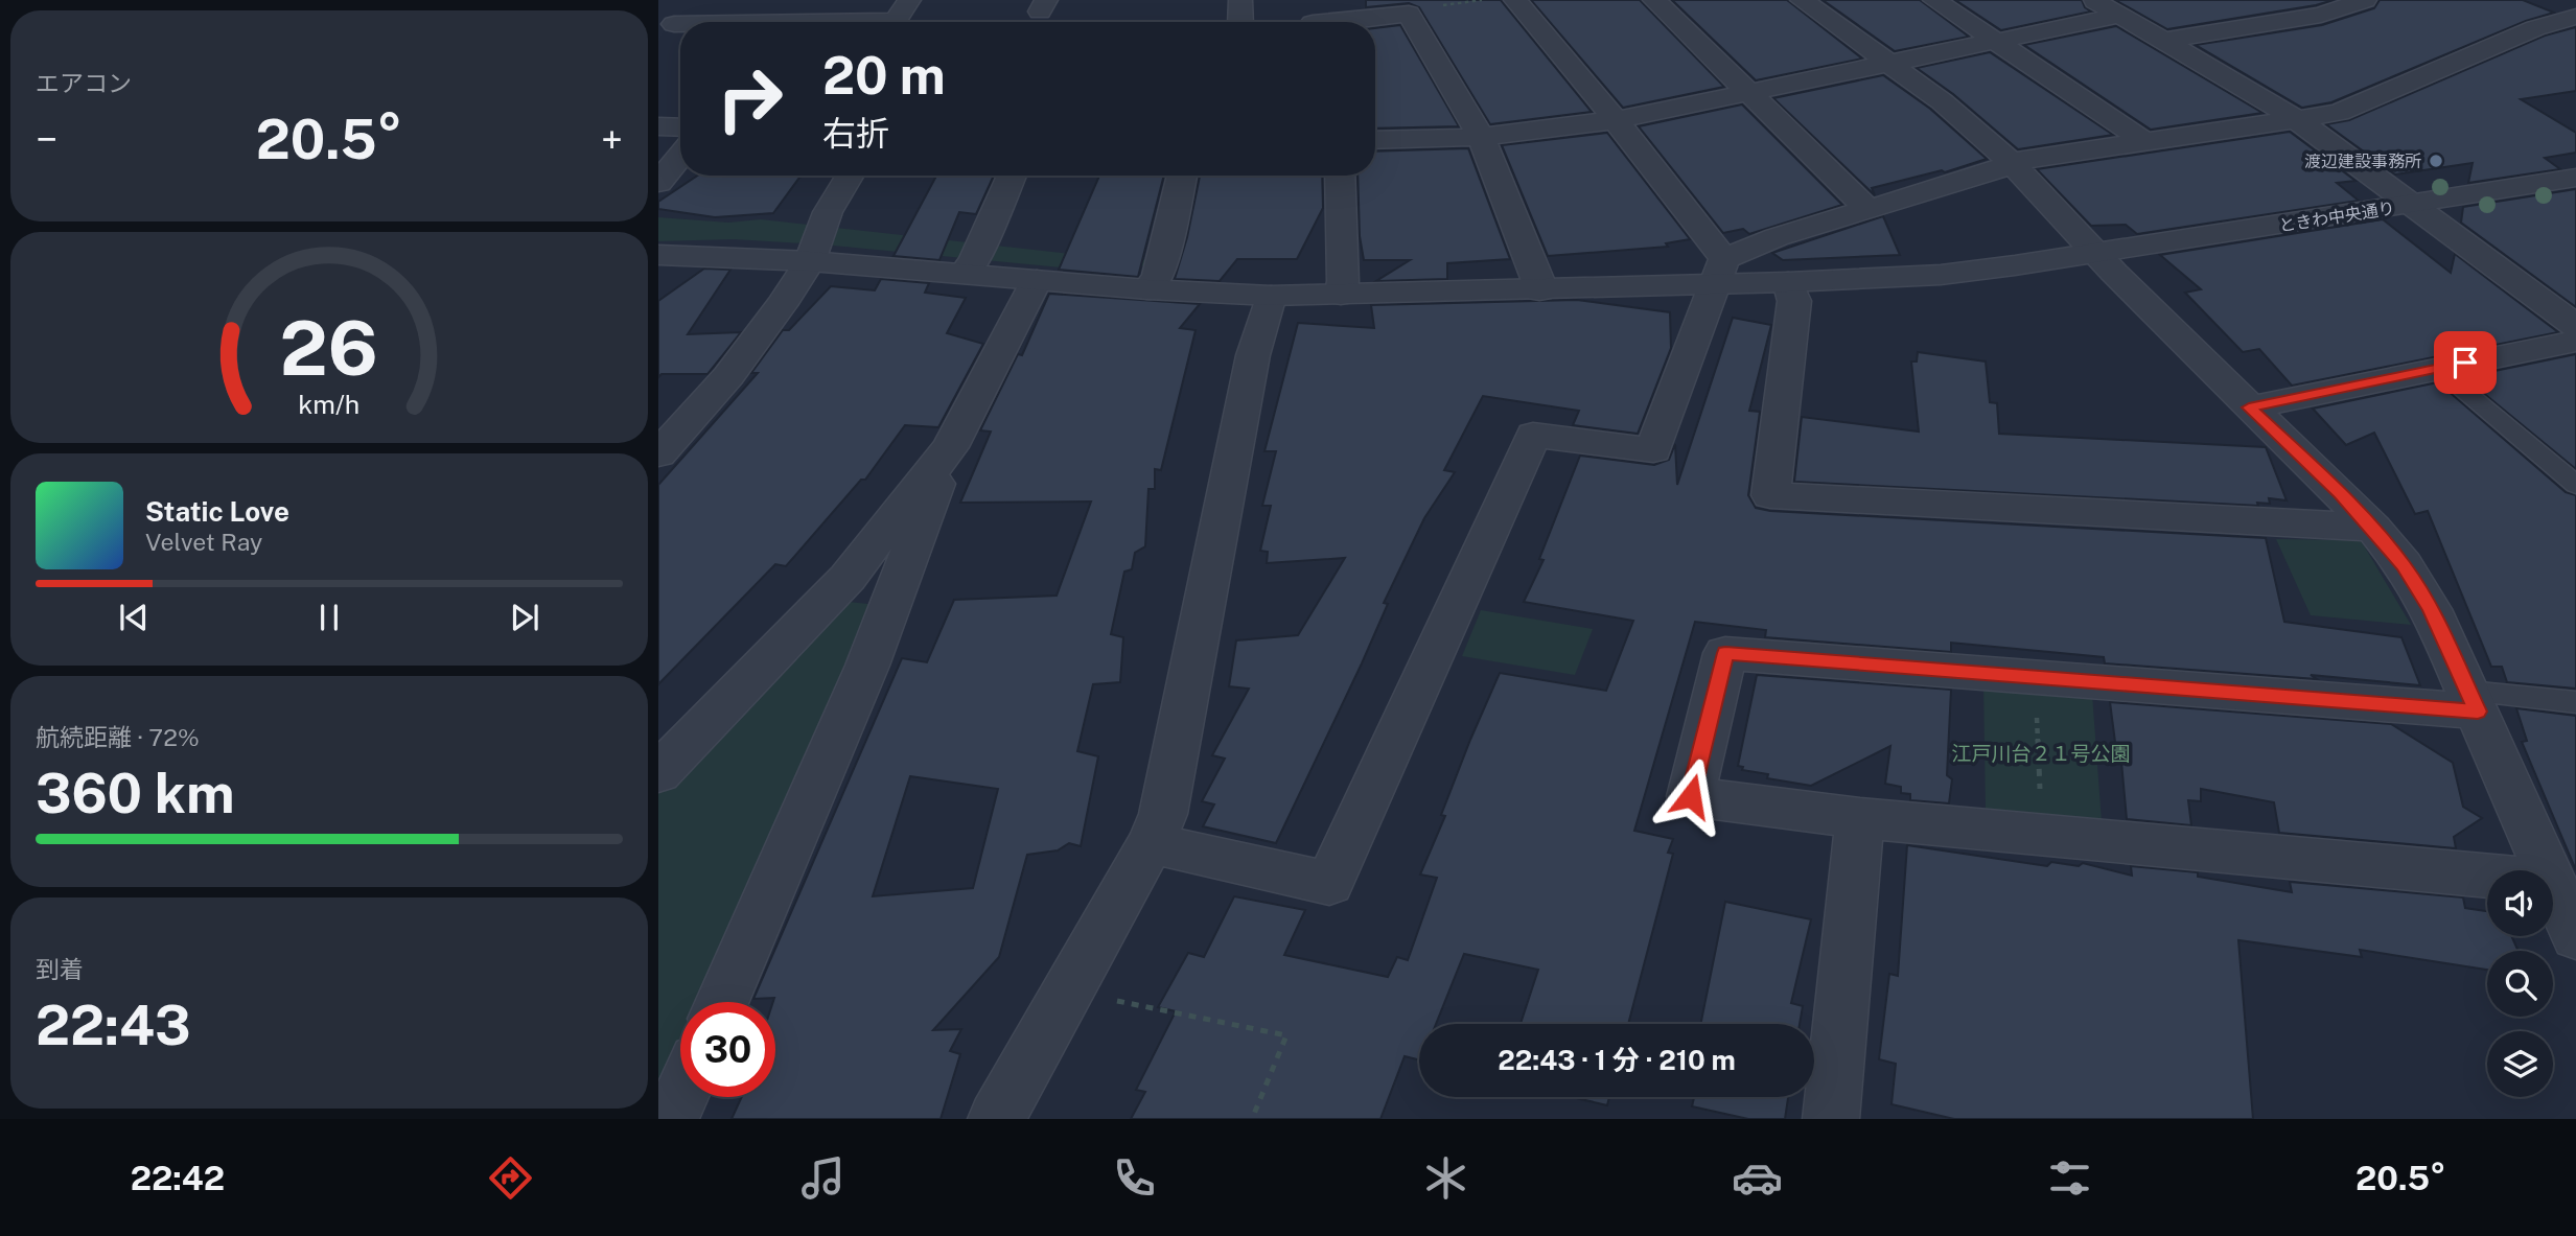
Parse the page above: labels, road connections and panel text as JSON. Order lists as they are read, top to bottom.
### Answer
{
  "streets": {
    "street": ["ときわ中央通り"]
  },
  "parks": ["江戸川台２１号公園"],
  "places": ["渡辺建設事務所"],
  "page": {
    "tile": [
      "エアコン",
      ["航続距離 · 72%", "360 km"],
      ["到着", "22:43"]
    ],
    "turn": ["20 m", "右折"],
    "heat": ["−", "20.5°", "+"],
    "song": ["Static Love", "Velvet Ray"],
    "limit": "30",
    "trip": "22:43 · 1 分 · 210 m",
    "tabs": ["22:42", "20.5°"],
    "gauge": ["26", "km/h"]
  }
}
